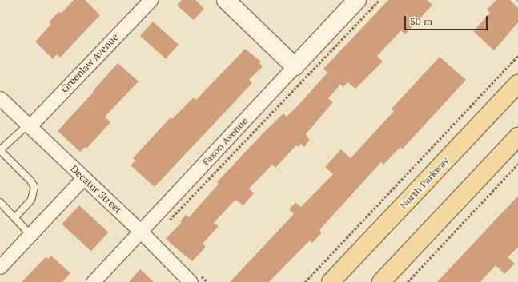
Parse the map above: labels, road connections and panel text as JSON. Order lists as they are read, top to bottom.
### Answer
{
  "streets": {
    "main road": ["North Parkway"],
    "street": ["Greenlaw Avenue", "Faxon Avenue", "Decatur Street"]
  },
  "crossings": [
    ["Greenlaw Avenue", "Decatur Street"],
    ["Faxon Avenue", "Decatur Street"]
  ],
  "scale_bar": "50 m"
}
